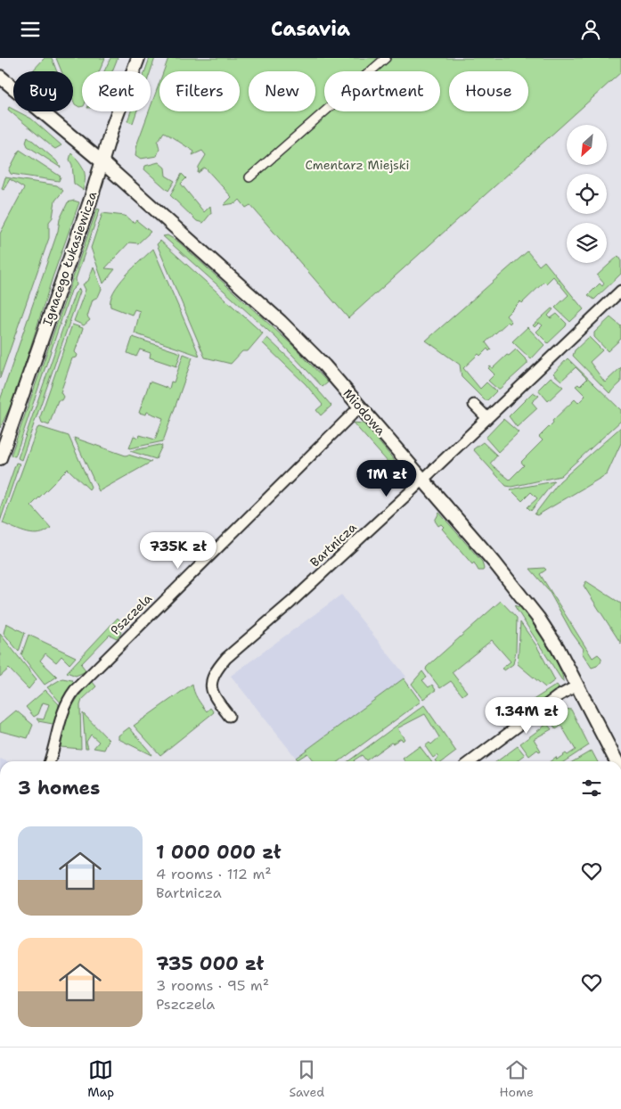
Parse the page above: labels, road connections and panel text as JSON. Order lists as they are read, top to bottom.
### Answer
{
  "streets": {
    "street": [
      "Ignacego Łukasiewicza",
      "Miodowa",
      "Bartnicza",
      "Pszczela"
    ]
  },
  "crossings": [
    ["Ignacego Łukasiewicza", "Miodowa"],
    ["Miodowa", "Bartnicza"],
    ["Miodowa", "Pszczela"]
  ],
  "parks": ["Cmentarz Miejski"],
  "north": "bottom left",
  "page": {
    "header": "Casavia",
    "chip": [
      "Buy",
      "Rent",
      "Filters",
      "New",
      "Apartment",
      "House"
    ],
    "price": ["1M zł", "735K zł", "1.34M zł"],
    "heading": "3 homes",
    "list": [
      {
        "name": "1 000 000 zł",
        "note": "4 rooms · 112 m² · Bartnicza"
      },
      {
        "name": "735 000 zł",
        "note": "3 rooms · 95 m² · Pszczela"
      }
    ],
    "tabs": ["Map", "Saved", "Home"]
  }
}
